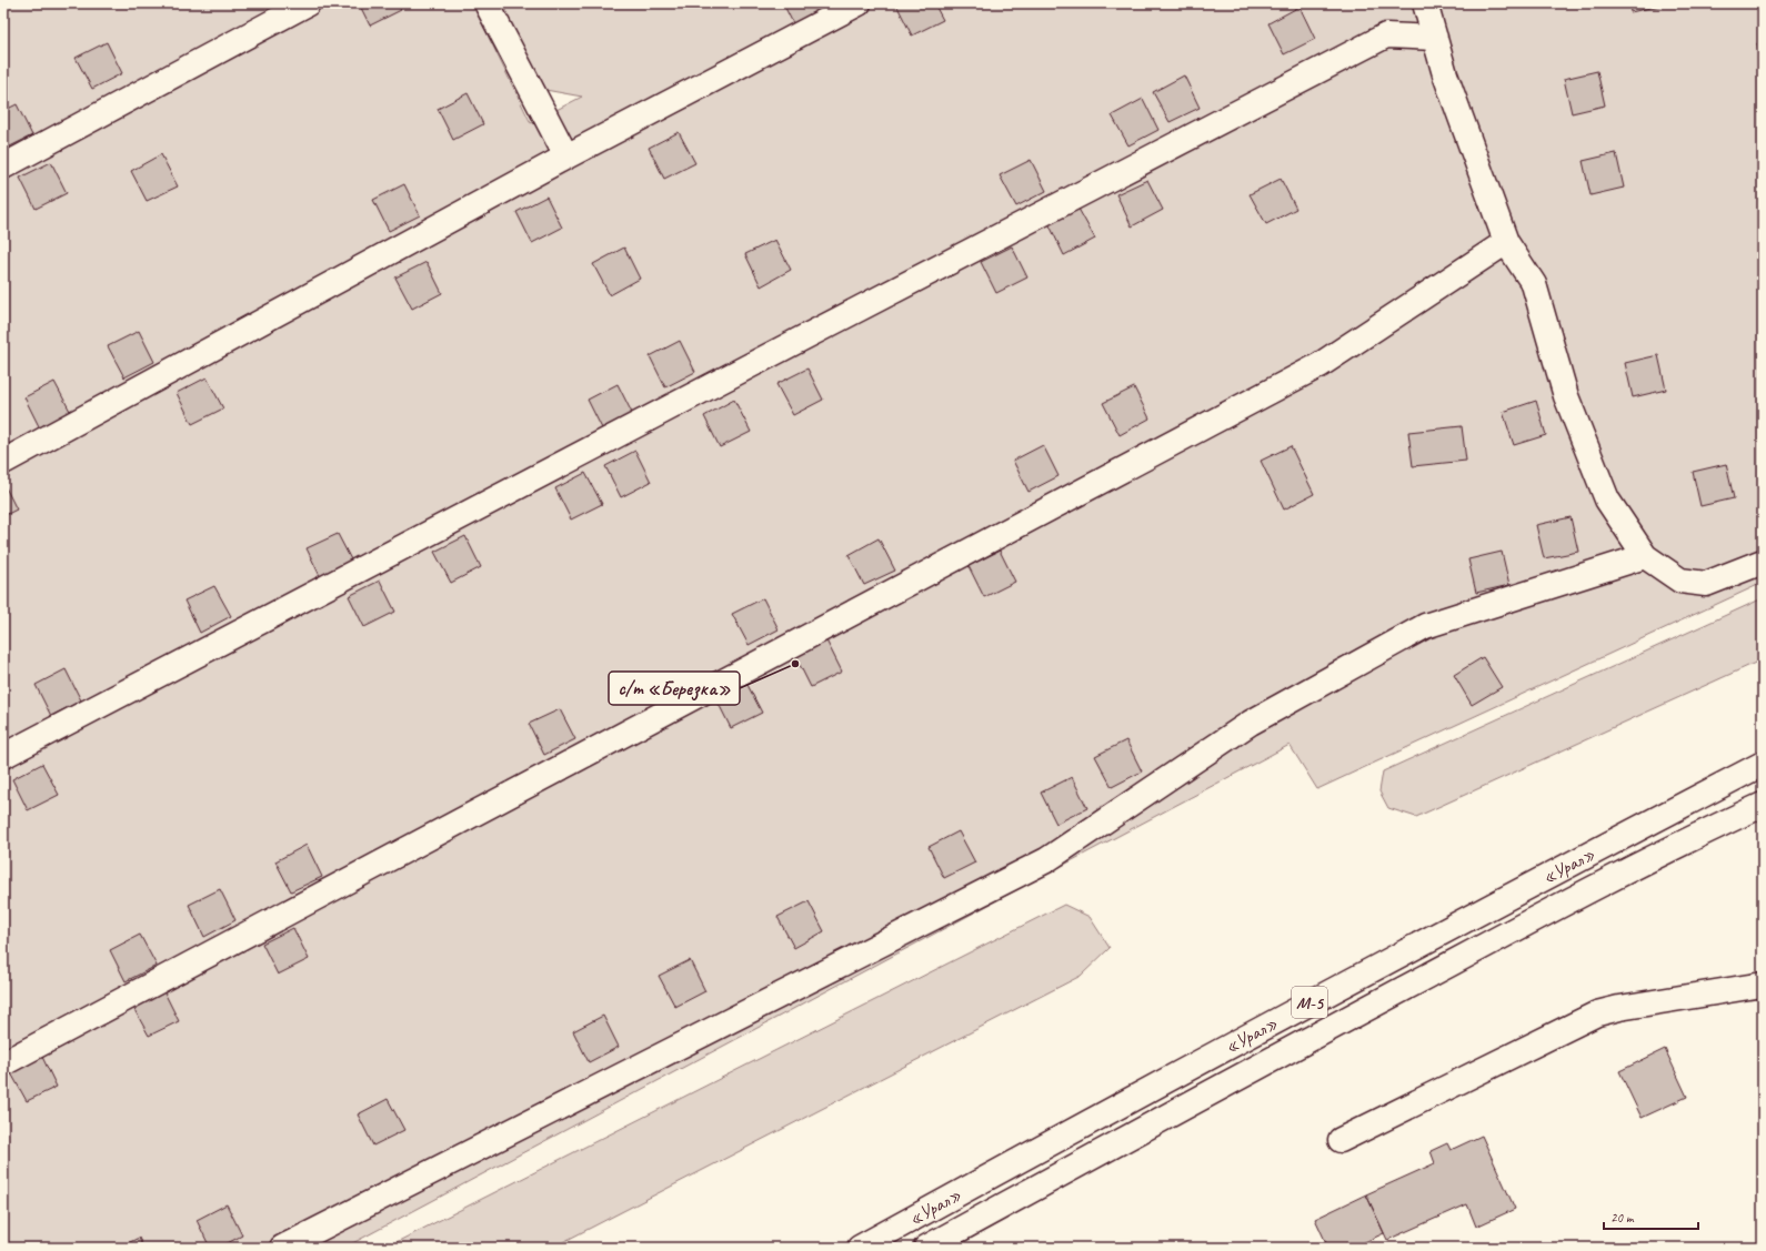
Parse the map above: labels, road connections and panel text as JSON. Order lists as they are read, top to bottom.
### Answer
{
  "streets": {
    "main road": ["«Урал»", "М-5"]
  },
  "places": ["с/т «Березка»"],
  "scale_bar": "20 m"
}
